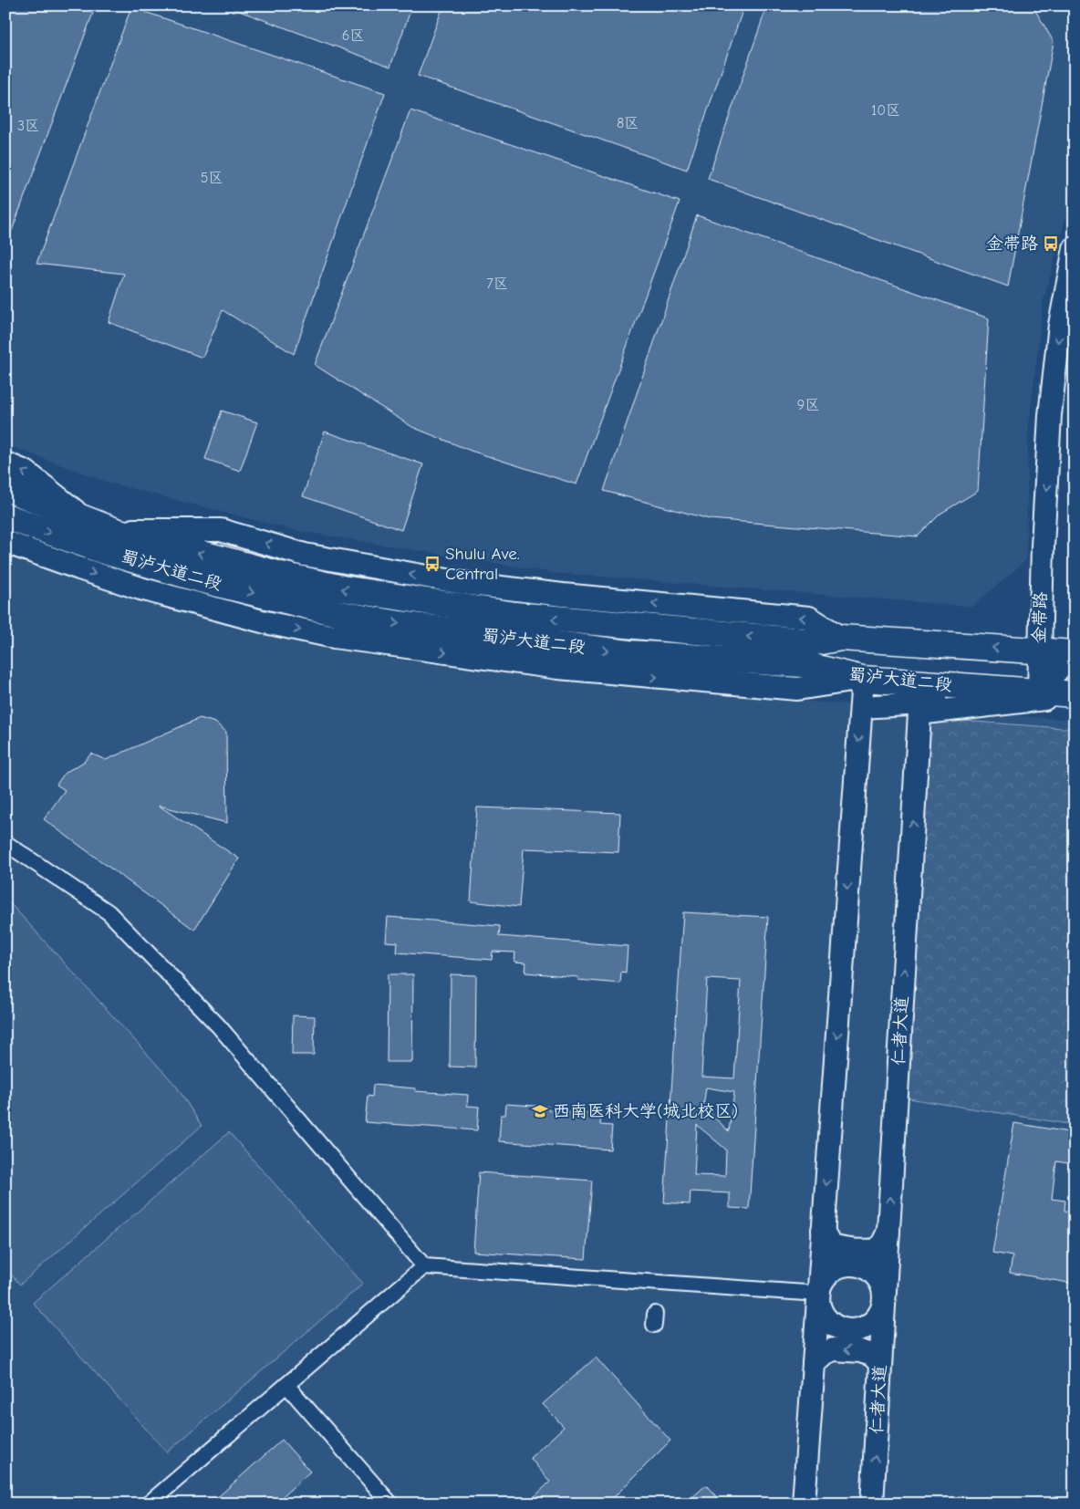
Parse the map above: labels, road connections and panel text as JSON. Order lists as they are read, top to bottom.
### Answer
{
  "streets": {
    "highway": ["蜀泸大道二段"],
    "street": ["金带路", "仁者大道"]
  },
  "crossings": [
    ["蜀泸大道二段", "金带路"],
    ["蜀泸大道二段", "仁者大道"]
  ],
  "one_way": ["金带路"],
  "places": {
    "bus stop": ["金带路", "Shulu Ave. Central"],
    "school or university": ["西南医科大学(城北校区)"]
  },
  "house_numbers": [
    "6区",
    "10区",
    "8区",
    "3区",
    "5区",
    "7区",
    "9区"
  ]
}
